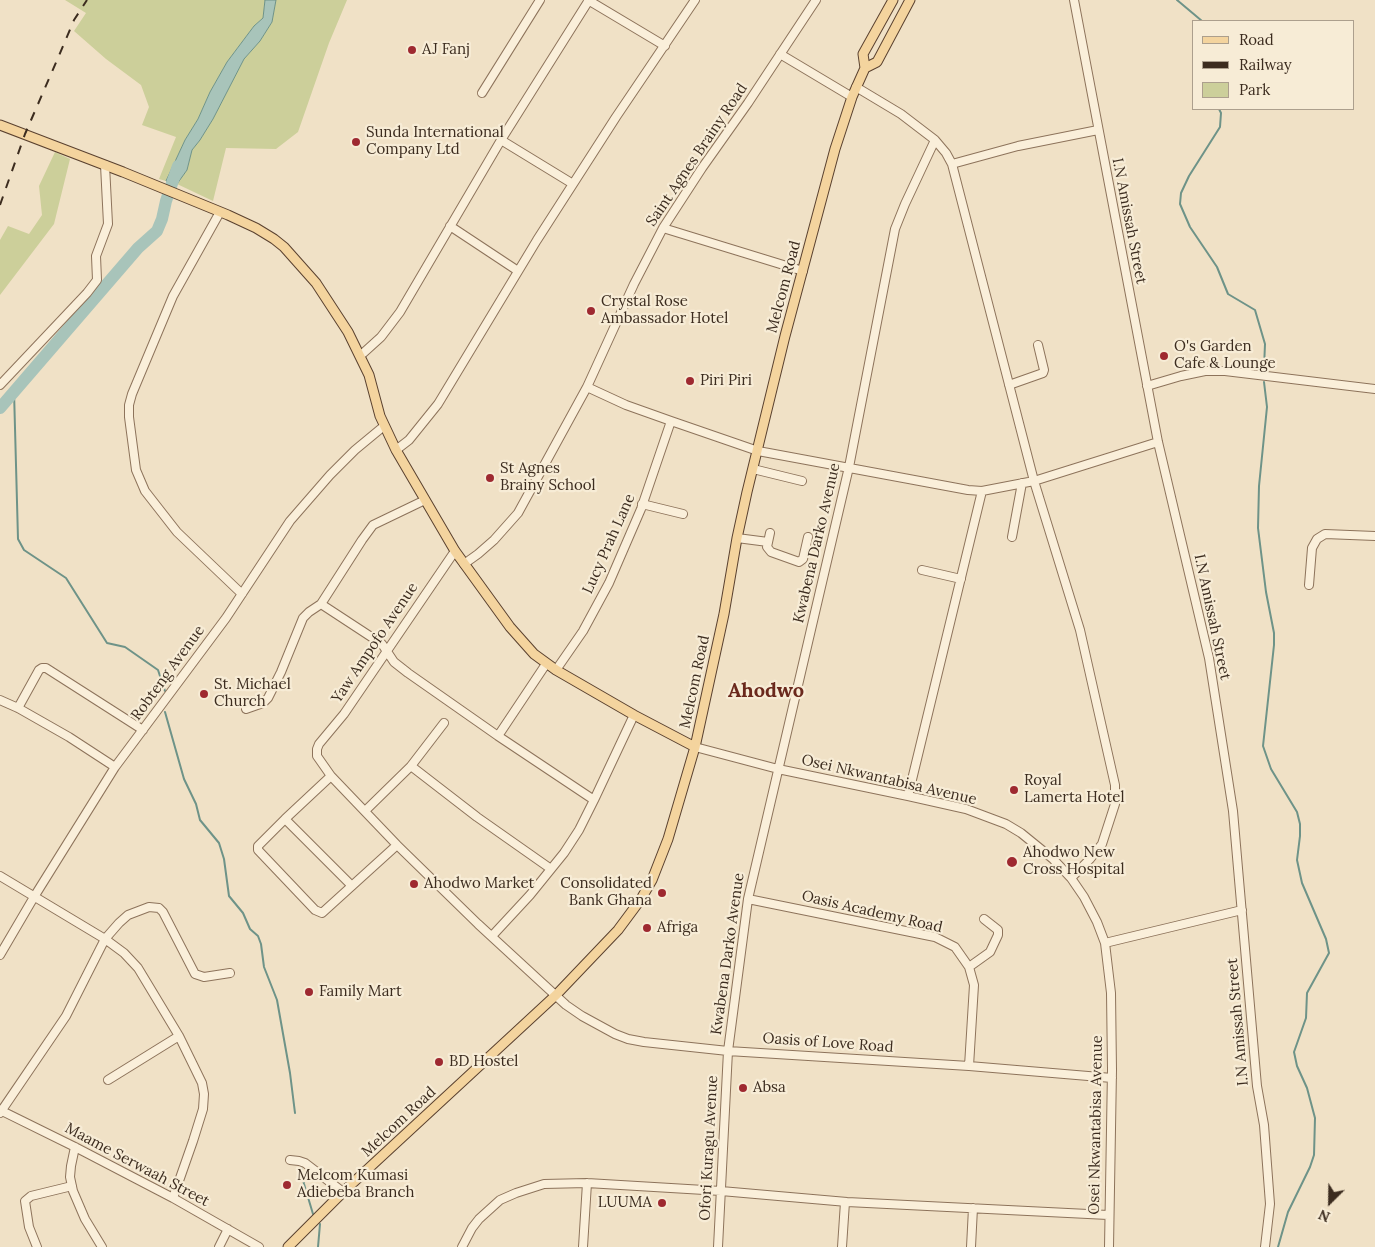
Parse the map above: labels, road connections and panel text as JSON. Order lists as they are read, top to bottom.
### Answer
{
  "streets": {
    "main road": ["Melcom Road"],
    "street": [
      "Saint Agnes Brainy Road",
      "I.N Amissah Street",
      "Kwabena Darko Avenue",
      "Lucy Prah Lane",
      "Yaw Ampofo Avenue",
      "Robteng Avenue",
      "Osei Nkwantabisa Avenue",
      "Oasis Academy Road",
      "Oasis of Love Road",
      "Ofori Kuragu Avenue",
      "Maame Serwaah Street"
    ]
  },
  "crossings": [
    ["Melcom Road", "Osei Nkwantabisa Avenue"],
    ["Melcom Road", "Oasis of Love Road"],
    ["Kwabena Darko Avenue", "Osei Nkwantabisa Avenue"],
    ["Kwabena Darko Avenue", "Oasis Academy Road"],
    ["Kwabena Darko Avenue", "Oasis of Love Road"],
    ["Kwabena Darko Avenue", "Ofori Kuragu Avenue"],
    ["Yaw Ampofo Avenue", "Oasis of Love Road"],
    ["Osei Nkwantabisa Avenue", "Oasis of Love Road"],
    ["Oasis Academy Road", "Oasis of Love Road"],
    ["Oasis of Love Road", "Ofori Kuragu Avenue"]
  ],
  "districts": ["Ahodwo"],
  "places": [
    "AJ Fanj",
    "Sunda International Company Ltd",
    "Crystal Rose Ambassador Hotel",
    "O's Garden Cafe & Lounge",
    "Piri Piri",
    "St Agnes Brainy School",
    "St. Michael Church",
    "Royal Lamerta Hotel",
    "Ahodwo New Cross Hospital",
    "Ahodwo Market",
    "Consolidated Bank Ghana",
    "Afriga",
    "Family Mart",
    "BD Hostel",
    "Absa",
    "Melcom Kumasi Adiebeba Branch",
    "LUUMA"
  ],
  "legend": ["Road", "Railway", "Park"],
  "north": "bottom left"
}
